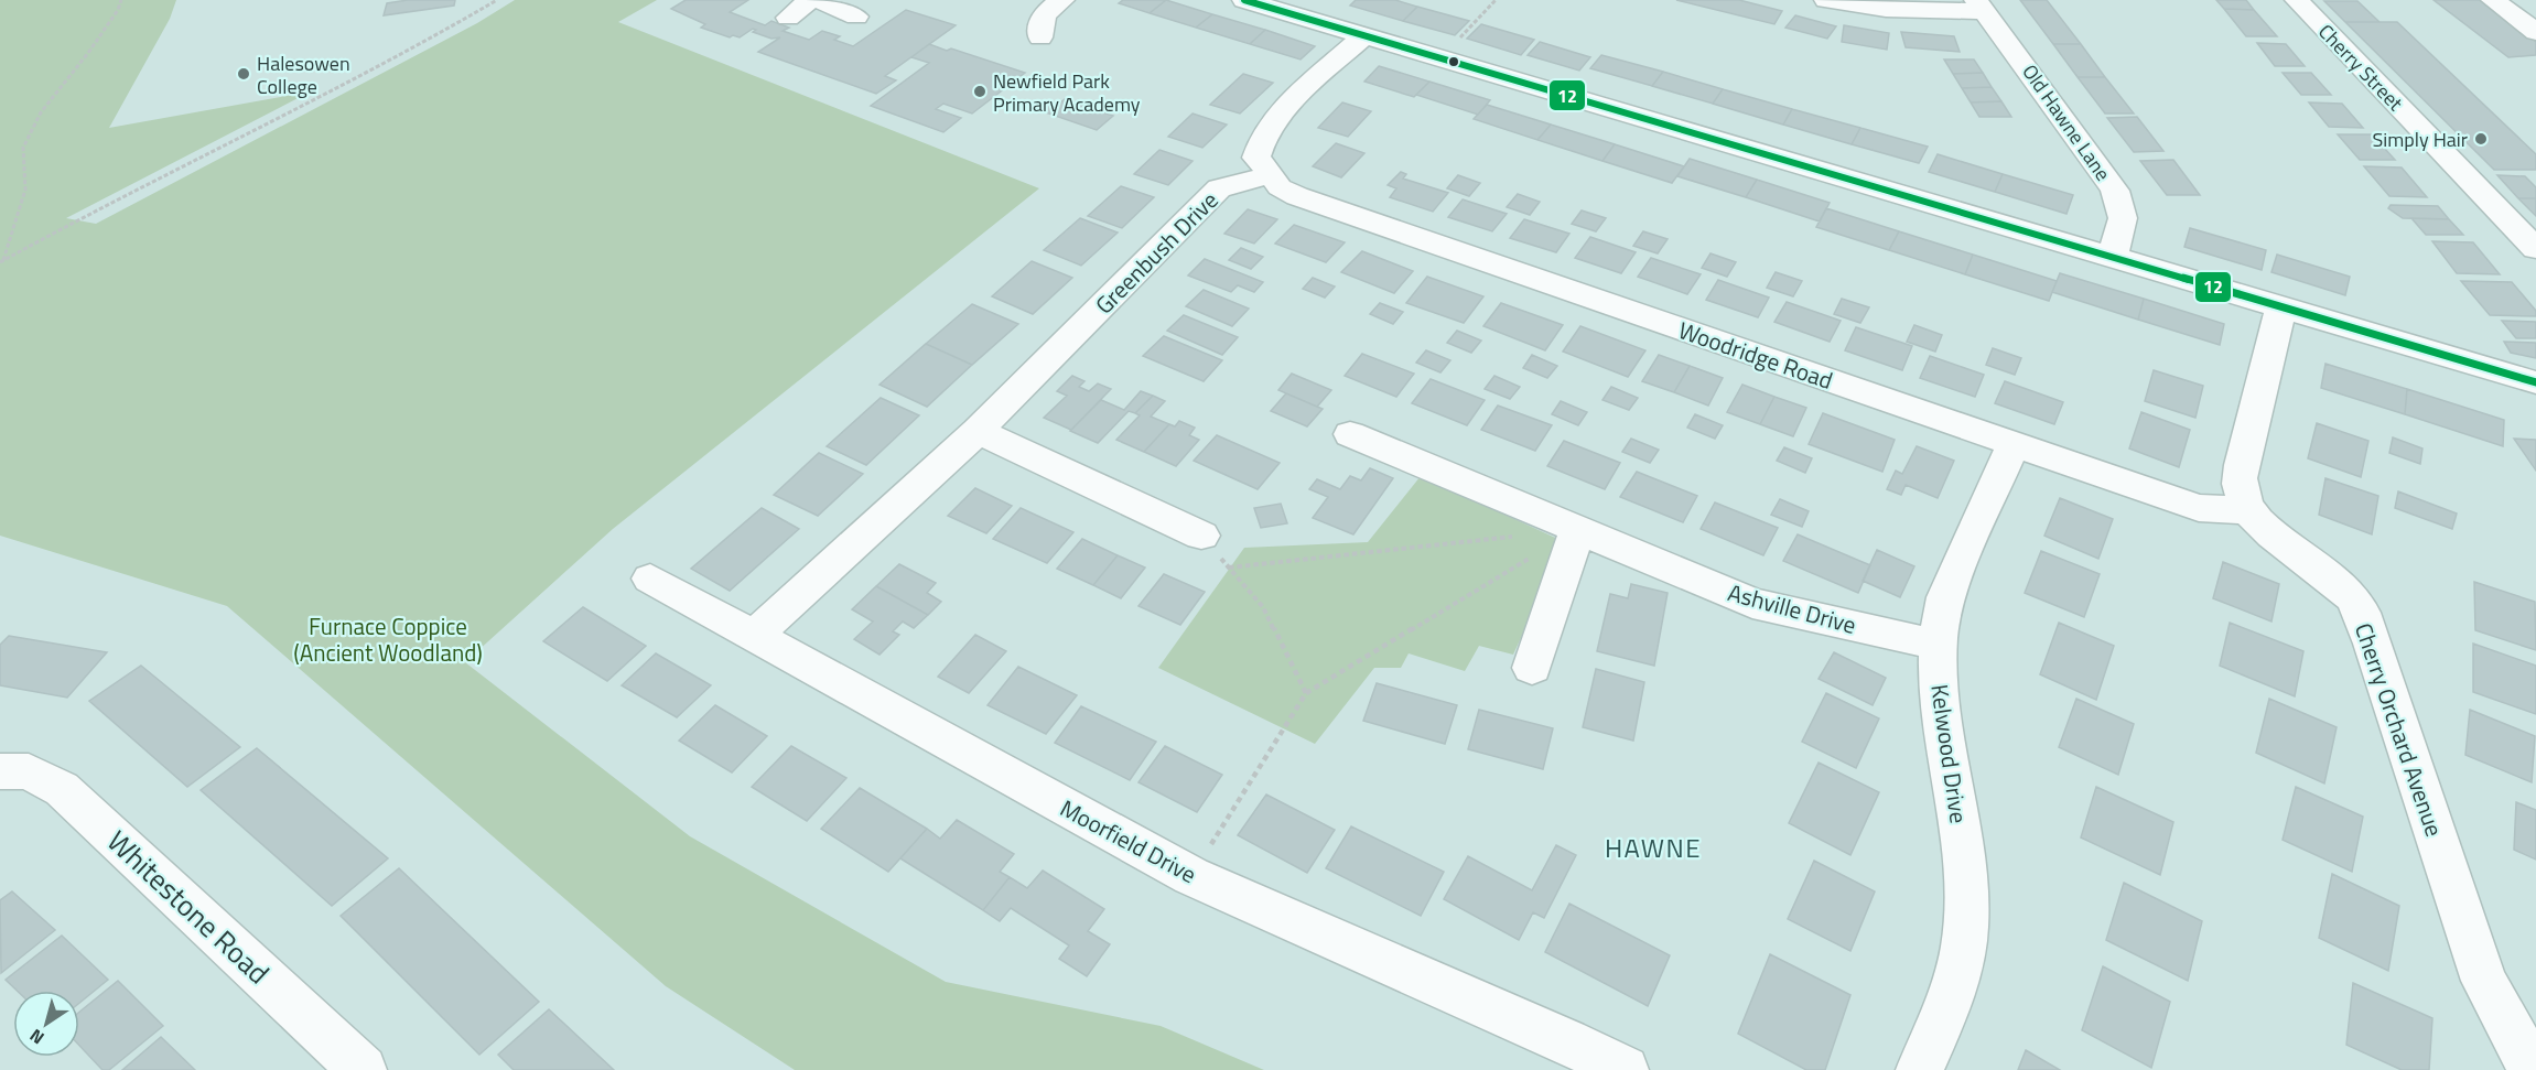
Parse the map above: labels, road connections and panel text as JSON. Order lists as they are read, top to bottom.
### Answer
{
  "streets": {
    "street": [
      "Cherry Street",
      "Old Hawne Lane",
      "Greenbush Drive",
      "Woodridge Road",
      "Ashville Drive",
      "Cherry Orchard Avenue",
      "Kelwood Drive",
      "Moorfield Drive",
      "Whitestone Road"
    ]
  },
  "crossings": [
    ["Greenbush Drive", "Woodridge Road"],
    ["Greenbush Drive", "Moorfield Drive"],
    ["Woodridge Road", "Cherry Orchard Avenue"],
    ["Woodridge Road", "Kelwood Drive"],
    ["Ashville Drive", "Kelwood Drive"]
  ],
  "districts": ["HAWNE"],
  "parks": ["Furnace Coppice (Ancient Woodland)"],
  "places": ["Halesowen College", "Newfield Park Primary Academy", "Simply Hair"],
  "lines": ["transit line 12"],
  "north": "bottom left"
}
